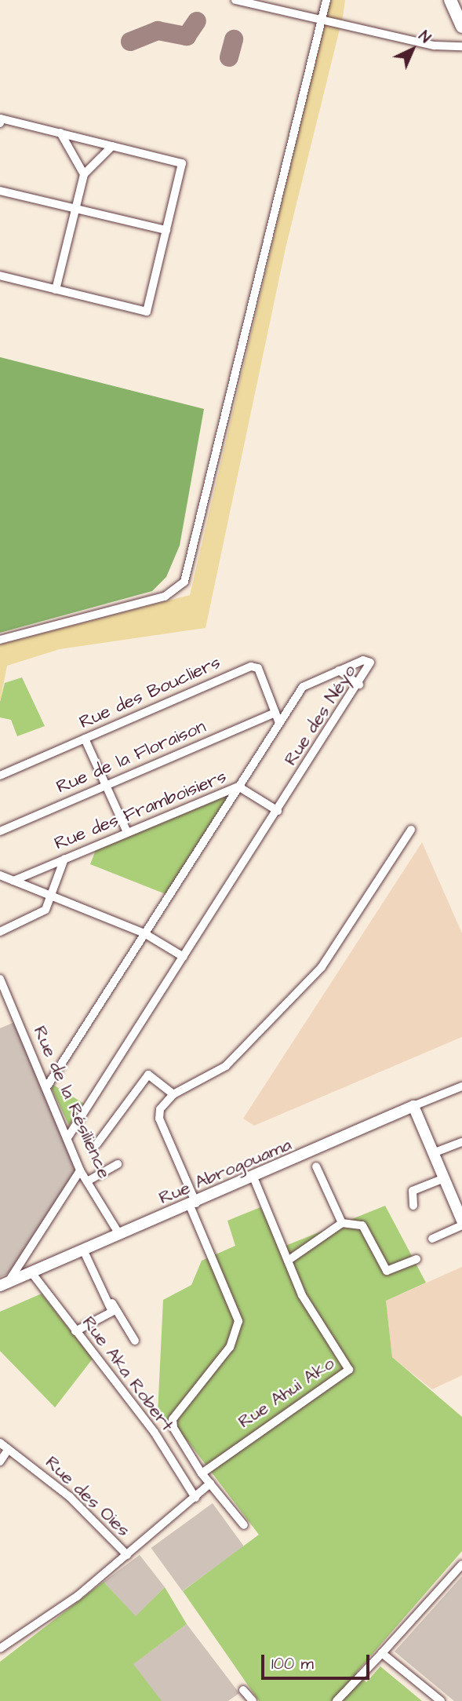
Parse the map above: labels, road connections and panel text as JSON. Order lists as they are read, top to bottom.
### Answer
{
  "streets": {
    "street": [
      "Rue des Boucliers",
      "Rue des Néyo",
      "Rue de la Floraison",
      "Rue des Framboisiers",
      "Rue de la Résilience",
      "Rue Abrogouama",
      "Rue Aka Robert",
      "Rue Ahui Ako",
      "Rue des Oies"
    ]
  },
  "crossings": [
    ["Rue des Boucliers", "Rue des Néyo"],
    ["Rue des Boucliers", "Rue de la Floraison"],
    ["Rue des Néyo", "Rue des Framboisiers"],
    ["Rue des Néyo", "Rue de la Résilience"],
    ["Rue de la Résilience", "Rue Abrogouama"],
    ["Rue Abrogouama", "Rue Aka Robert"],
    ["Rue Abrogouama", "Rue Ahui Ako"]
  ],
  "scale_bar": "100 m",
  "north": "top right"
}
